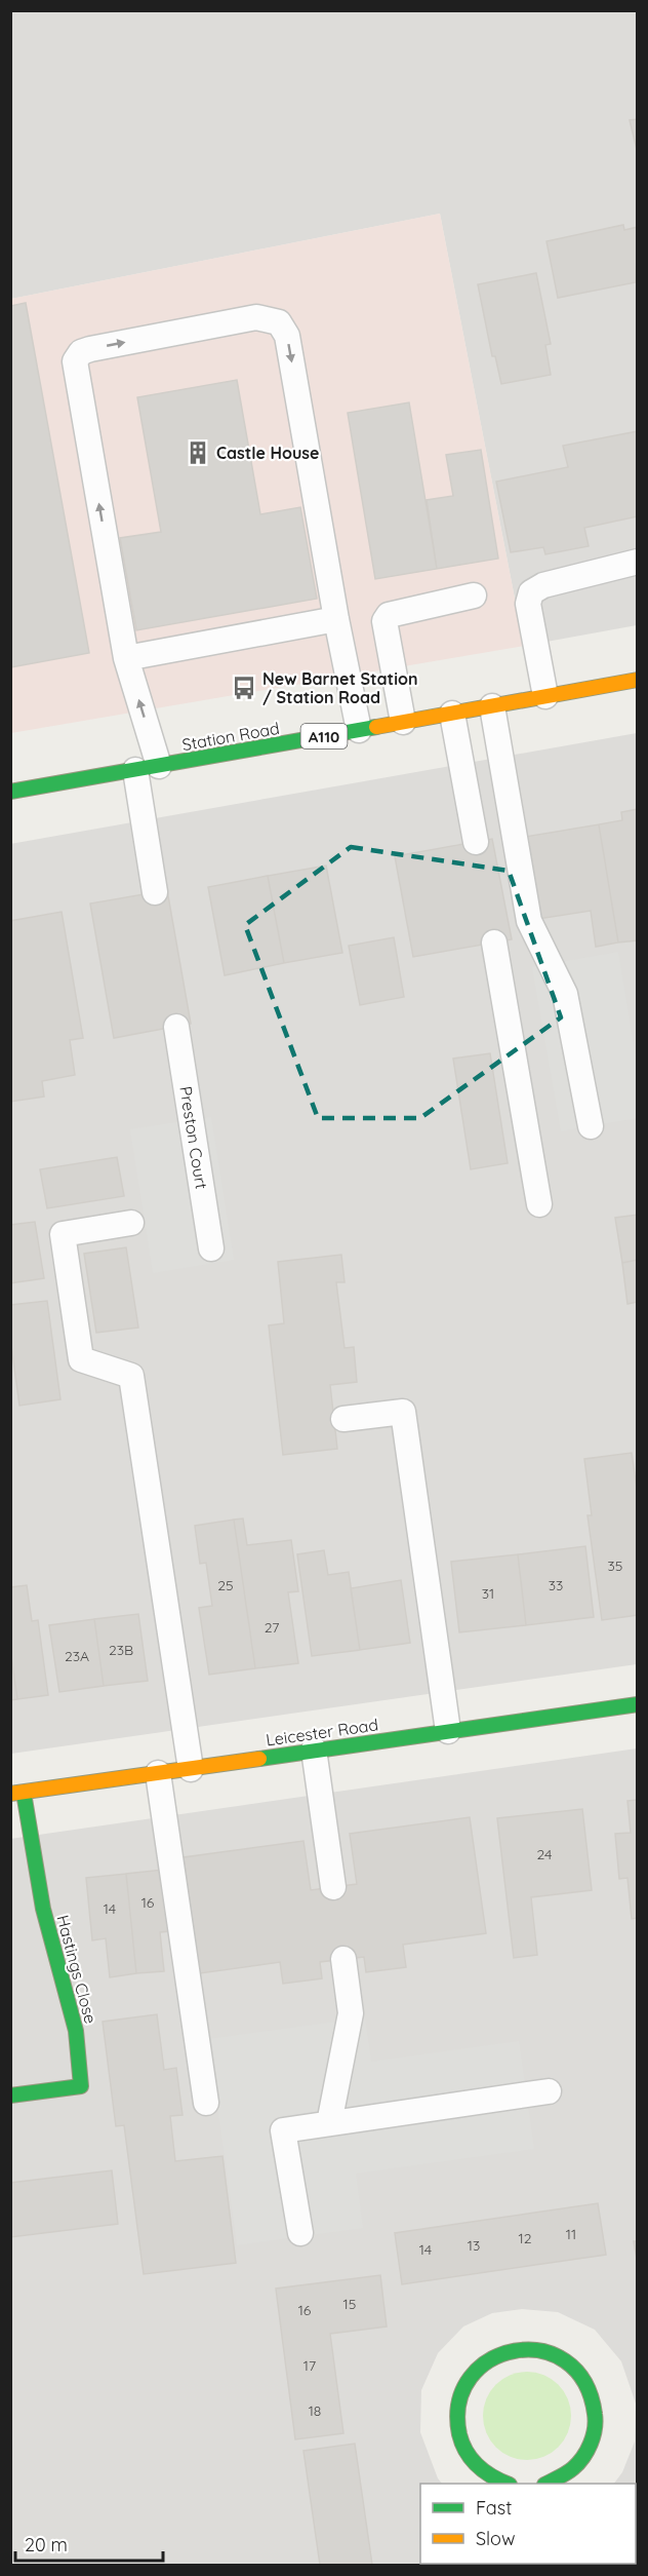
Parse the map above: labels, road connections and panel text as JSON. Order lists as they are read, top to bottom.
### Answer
{
  "streets": {
    "street": [
      "Station Road",
      "A110",
      "Leicester Road",
      "Hastings Close"
    ],
    "lane": ["Preston Court"]
  },
  "crossings": [
    ["Leicester Road", "Hastings Close"]
  ],
  "places": {
    "building": ["Castle House"],
    "bus stop": ["New Barnet Station / Station Road"]
  },
  "house_numbers": [
    "35",
    "25",
    "33",
    "31",
    "27",
    "23B",
    "23A",
    "24",
    "16",
    "14",
    "11",
    "12",
    "13",
    "14",
    "15",
    "16",
    "17",
    "18"
  ],
  "legend": ["Fast", "Slow"],
  "scale_bar": "20 m"
}
